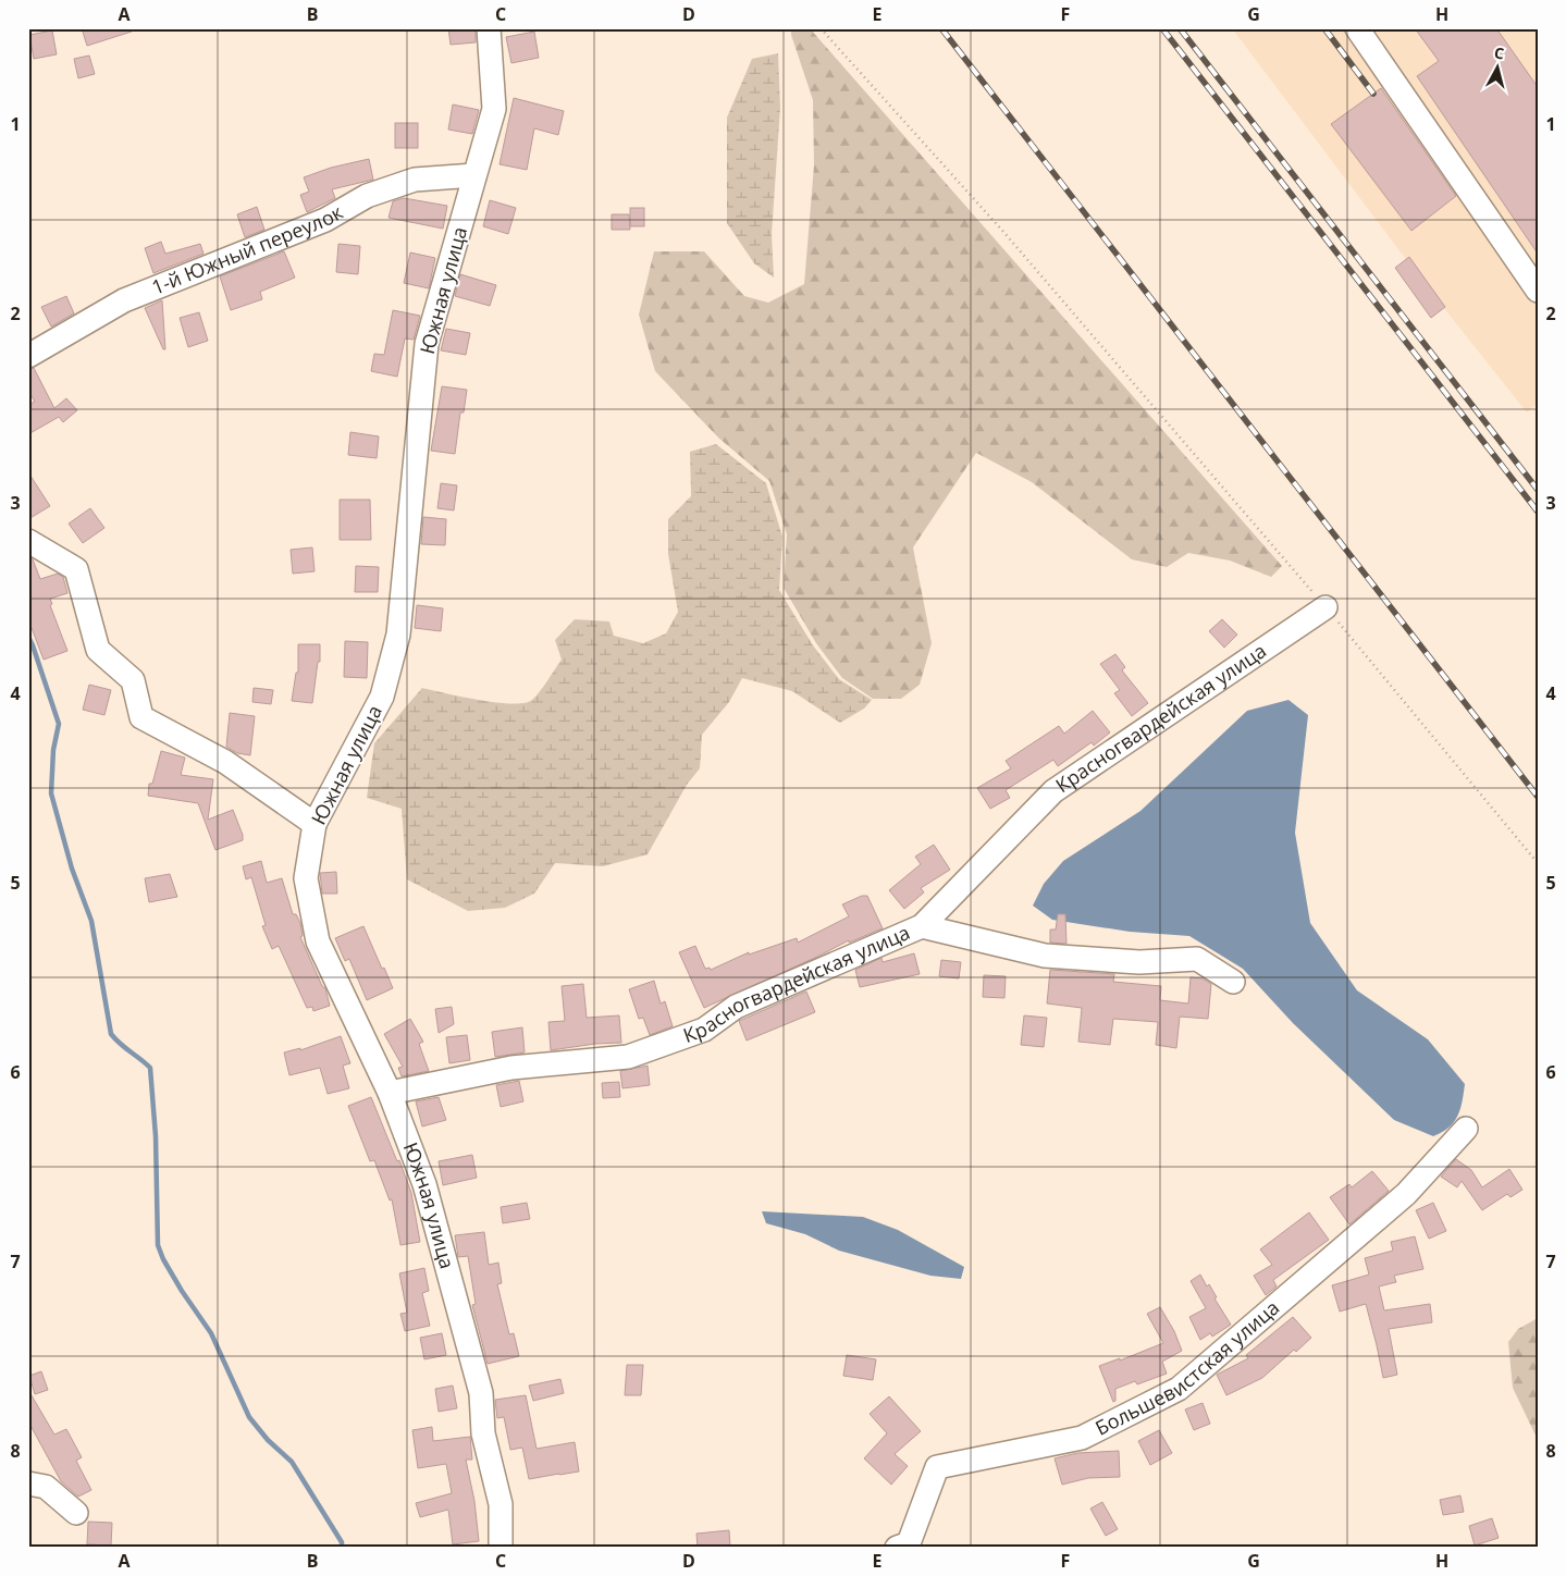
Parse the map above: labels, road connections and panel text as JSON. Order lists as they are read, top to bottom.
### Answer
{
  "streets": {
    "street": [
      "1-й Южный переулок",
      "Южная улица",
      "Красногвардейская улица",
      "Большевистская улица"
    ]
  },
  "crossings": [
    ["1-й Южный переулок", "Южная улица"],
    ["Южная улица", "Красногвардейская улица"]
  ],
  "north": "top",
  "grid": {
    "columns": [
      "A",
      "B",
      "C",
      "D",
      "E",
      "F",
      "G",
      "H"
    ],
    "rows": [
      "1",
      "2",
      "3",
      "4",
      "5",
      "6",
      "7",
      "8"
    ]
  }
}
